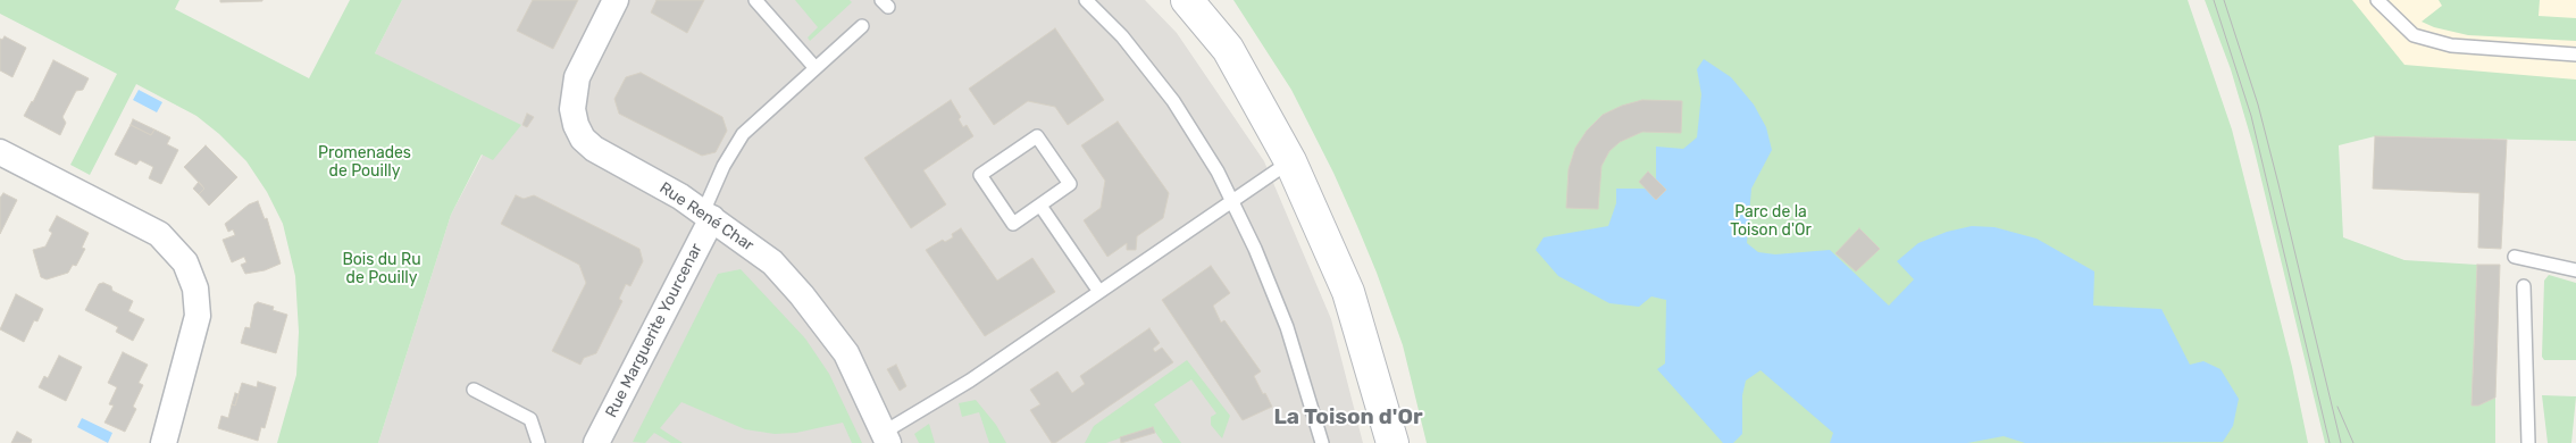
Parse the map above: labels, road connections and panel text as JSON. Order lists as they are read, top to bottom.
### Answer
{
  "streets": {
    "street": ["Rue René Char", "Rue Marguerite Yourcenar"]
  },
  "crossings": [
    ["Rue René Char", "Rue Marguerite Yourcenar"]
  ],
  "districts": ["La Toison d'Or"],
  "parks": ["Promenades de Pouilly", "Parc de la Toison d'Or", "Bois du Ru de Pouilly"]
}
